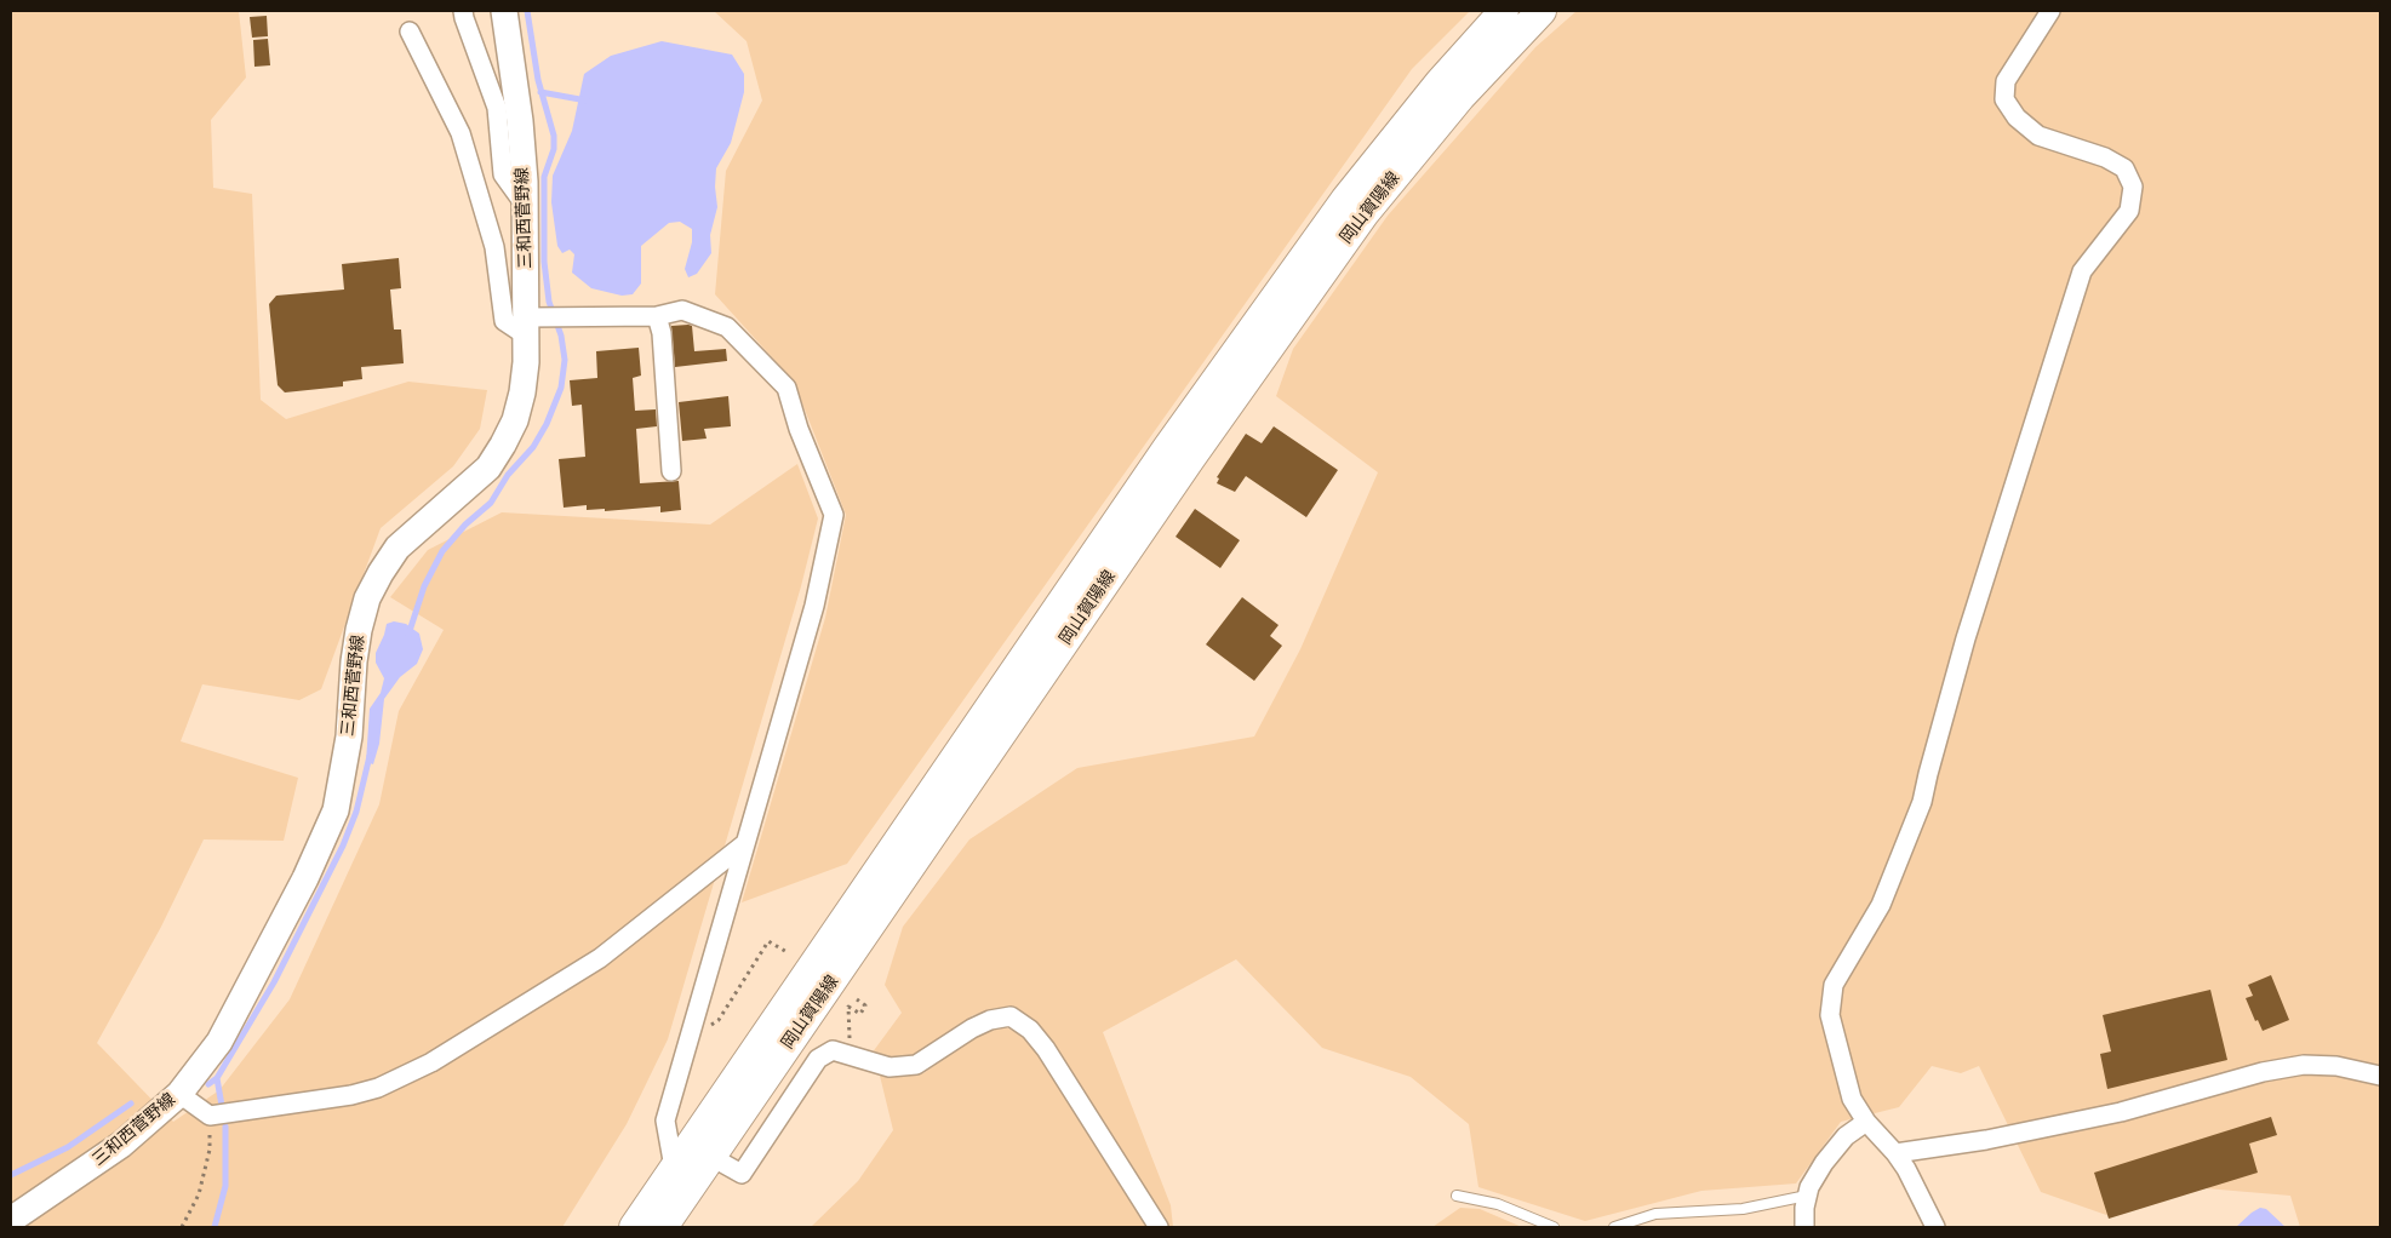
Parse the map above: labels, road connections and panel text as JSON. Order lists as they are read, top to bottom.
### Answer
{
  "streets": {
    "main road": ["岡山賀陽線", "三和西菅野線"]
  }
}
